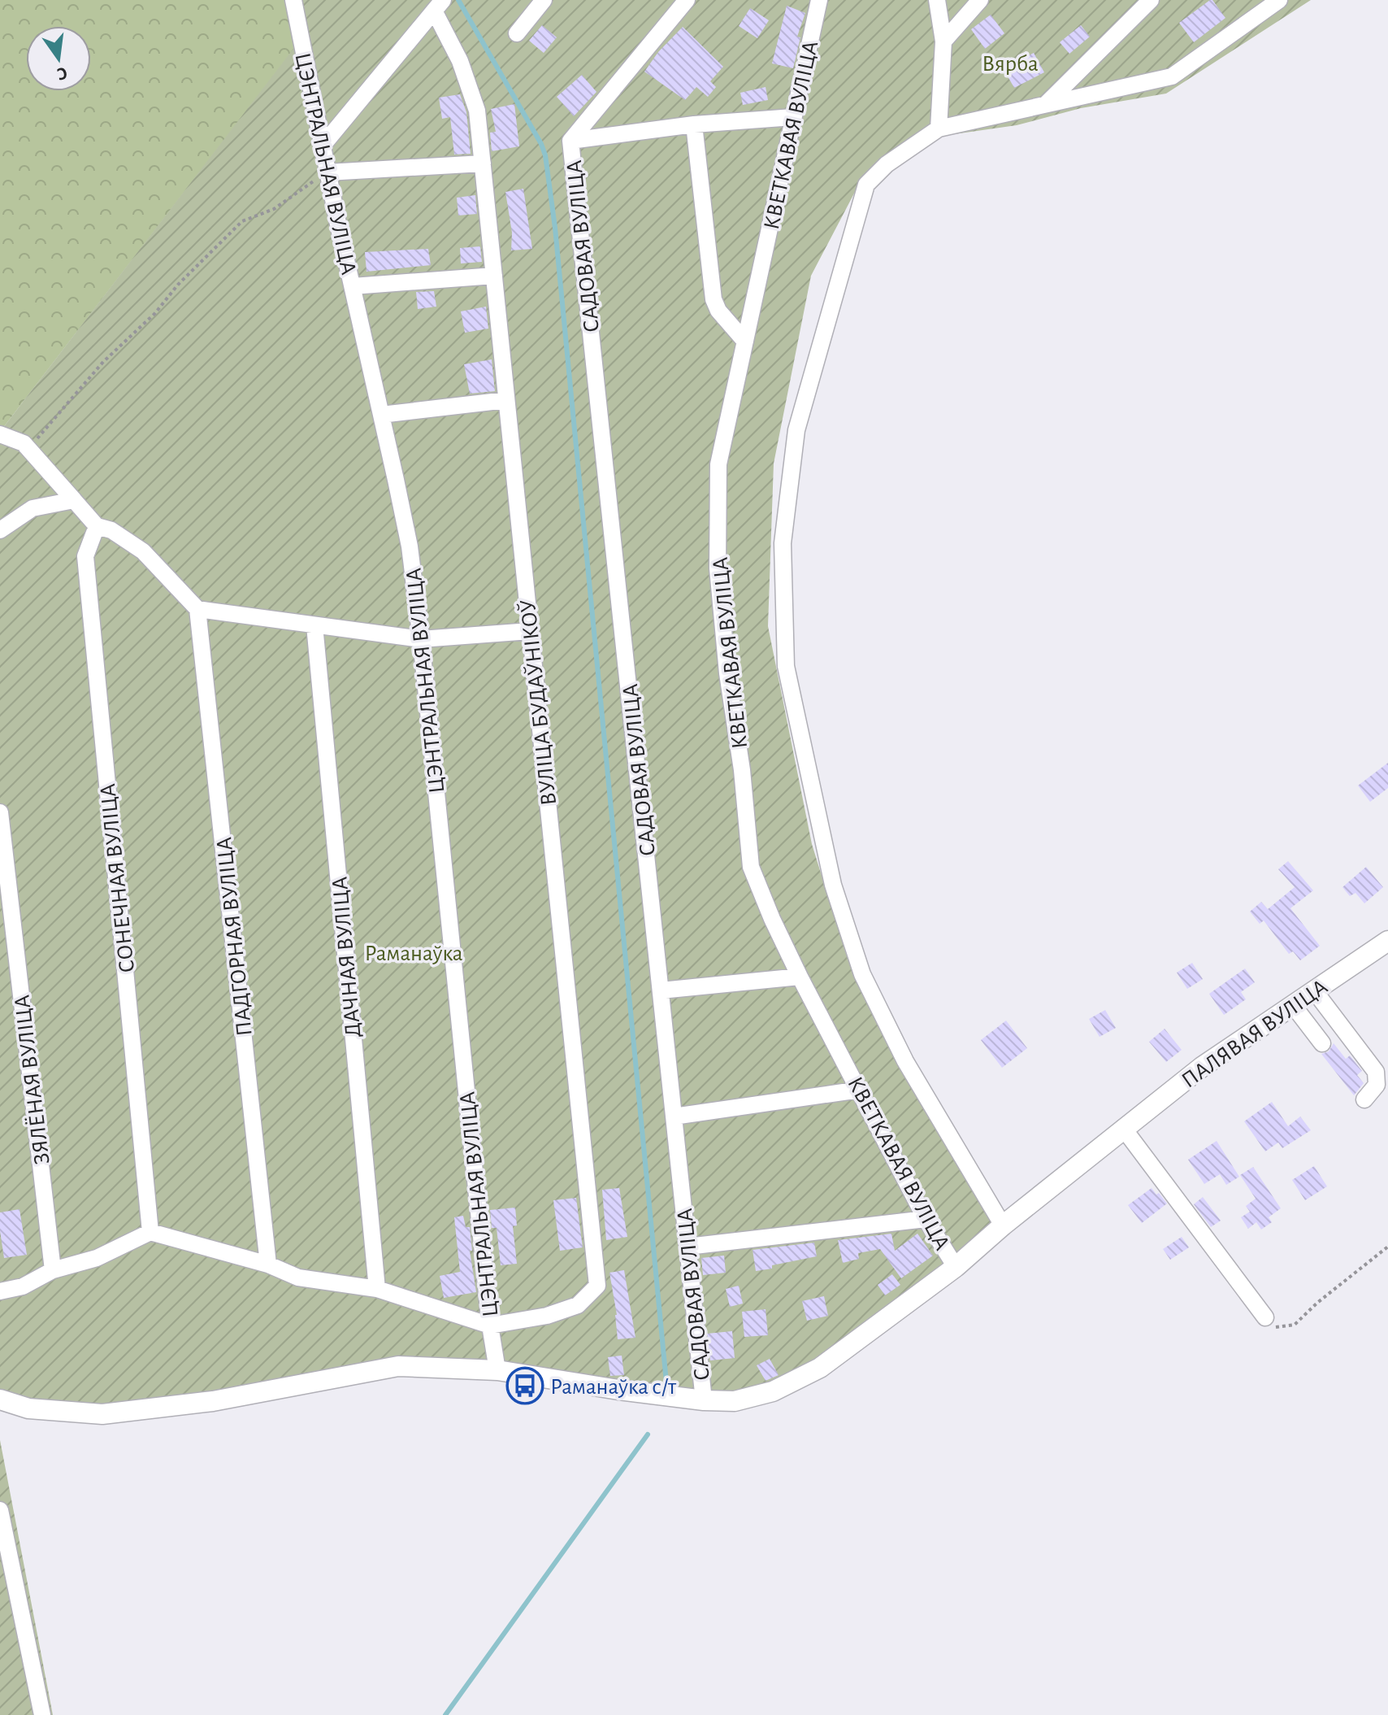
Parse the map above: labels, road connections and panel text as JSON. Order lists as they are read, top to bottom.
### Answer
{
  "streets": {
    "main road": ["ПАЛЯВАЯ ВУЛІЦА"],
    "street": [
      "КВЕТКАВАЯ ВУЛІЦА",
      "ЦЭНТРАЛЬНАЯ ВУЛІЦА",
      "САДОВАЯ ВУЛІЦА",
      "ВУЛІЦА БУДАЎНІКОЎ",
      "СОНЕЧНАЯ ВУЛІЦА",
      "ПАДГОРНАЯ ВУЛІЦА",
      "ДАЧНАЯ ВУЛІЦА",
      "ЗЯЛЁНАЯ ВУЛІЦА"
    ]
  },
  "crossings": [
    ["КВЕТКАВАЯ ВУЛІЦА", "ПАЛЯВАЯ ВУЛІЦА"],
    ["ЦЭНТРАЛЬНАЯ ВУЛІЦА", "ВУЛІЦА БУДАЎНІКОЎ"],
    ["ЦЭНТРАЛЬНАЯ ВУЛІЦА", "ПАЛЯВАЯ ВУЛІЦА"],
    ["САДОВАЯ ВУЛІЦА", "ПАЛЯВАЯ ВУЛІЦА"]
  ],
  "parks": ["Вярба", "Раманаўка"],
  "places": {
    "bus stop": ["Раманаўка с/т"]
  },
  "north": "bottom"
}
